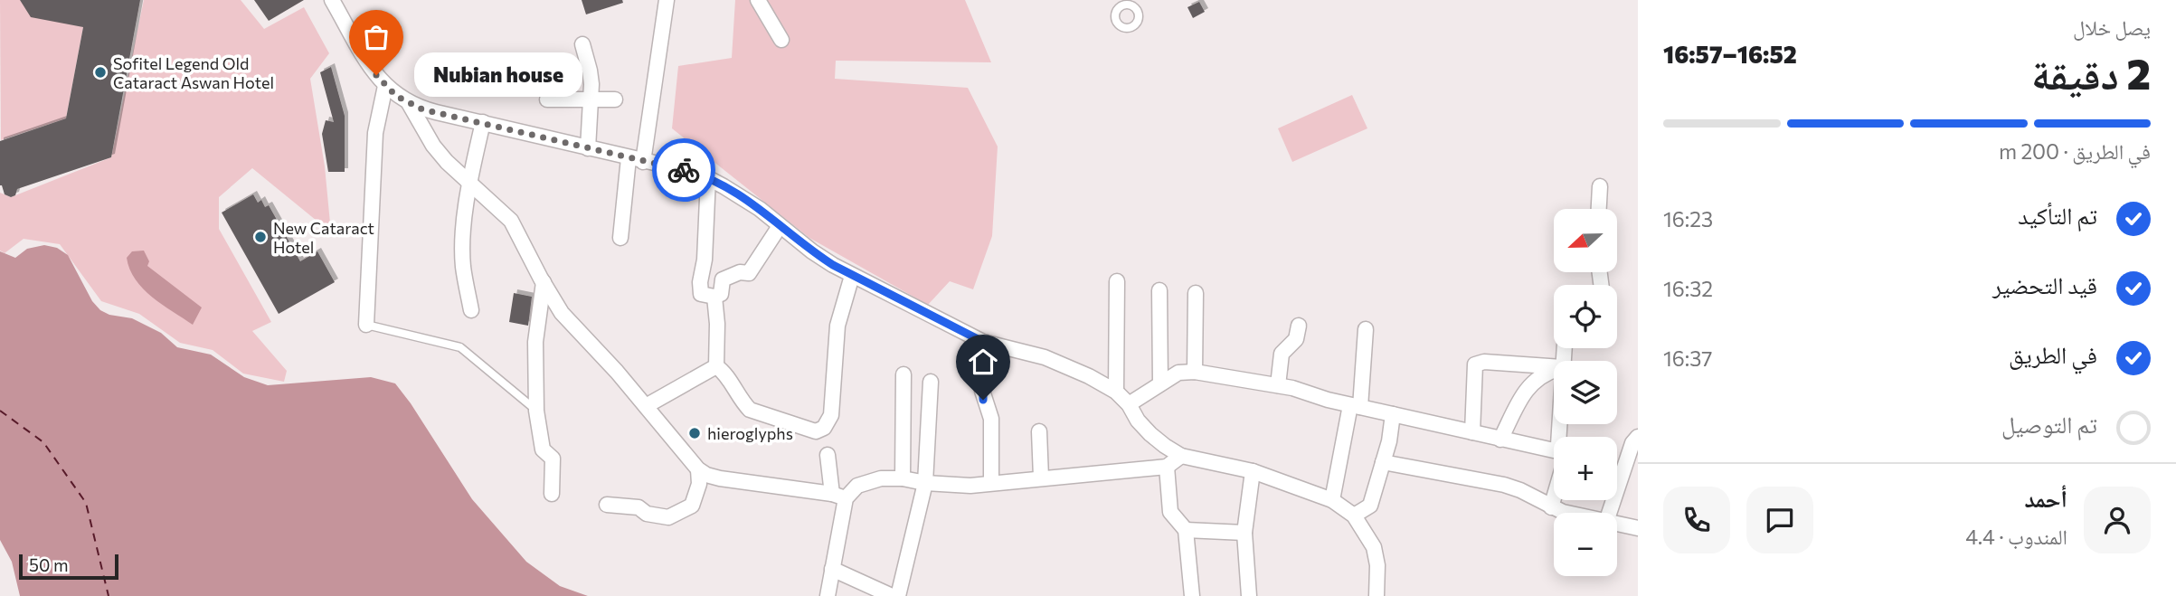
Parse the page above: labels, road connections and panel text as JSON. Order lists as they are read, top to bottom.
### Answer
{
  "places": [
    "Sofitel Legend Old Cataract Aswan Hotel",
    "Nubian house",
    "New Cataract Hotel",
    "hieroglyphs"
  ],
  "scale_bar": "50 m",
  "north": "left",
  "page": {
    "heading": ["2 دقيقة", "يصل خلال", "16:52–16:57"],
    "panel": ["أحمد", "المندوب · 4.4"],
    "bubble": "Nubian house",
    "bar": "في الطريق · 200 m",
    "list": [
      ["تم التأكيد", "16:23"],
      ["قيد التحضير", "16:32"],
      ["في الطريق", "16:37"],
      "تم التوصيل"
    ],
    "map_buttons": ["+", "−"],
    "scale": "50 m"
  }
}
